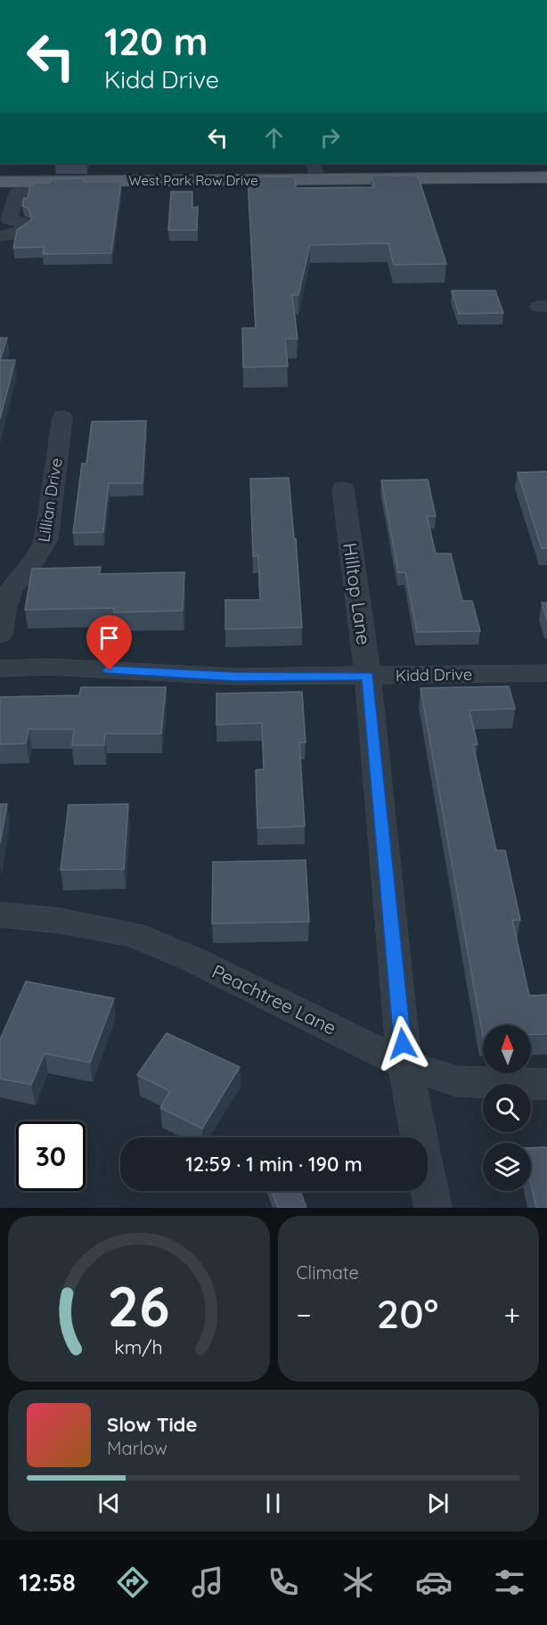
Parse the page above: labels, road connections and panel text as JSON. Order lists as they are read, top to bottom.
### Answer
{
  "streets": {
    "main road": ["West Park Row Drive"],
    "street": [
      "Lillian Drive",
      "Hilltop Lane",
      "Kidd Drive",
      "Peachtree Lane"
    ]
  },
  "crossings": [
    ["Hilltop Lane", "Kidd Drive"],
    ["Hilltop Lane", "Peachtree Lane"]
  ],
  "north": "top",
  "page": {
    "turn": ["120 m", "Kidd Drive"],
    "limit": "30",
    "trip": "12:59 · 1 min · 190 m",
    "tile": "Climate",
    "heat": ["−", "20°", "+"],
    "song": ["Slow Tide", "Marlow"],
    "tabs": "12:58",
    "gauge": ["26", "km/h"]
  }
}
